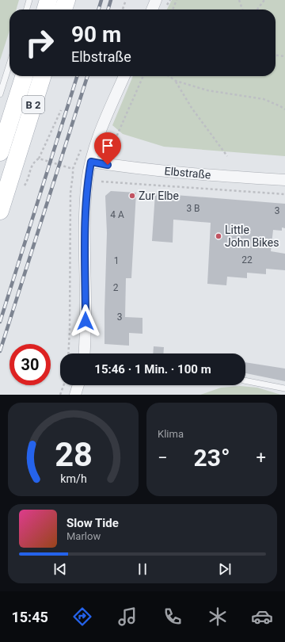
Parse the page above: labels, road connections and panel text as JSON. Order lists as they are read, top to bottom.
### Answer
{
  "streets": {
    "main road": ["B 2"],
    "street": ["Elbstraße"]
  },
  "places": ["Zur Elbe", "Little John Bikes"],
  "house_numbers": [
    "3 B",
    "3",
    "4 A",
    "22",
    "1",
    "2",
    "3"
  ],
  "page": {
    "turn": ["90 m", "Elbstraße"],
    "limit": "30",
    "trip": "15:46 · 1 Min. · 100 m",
    "tile": "Klima",
    "heat": ["−", "23°", "+"],
    "song": ["Slow Tide", "Marlow"],
    "tabs": "15:45",
    "gauge": ["28", "km/h"]
  }
}
